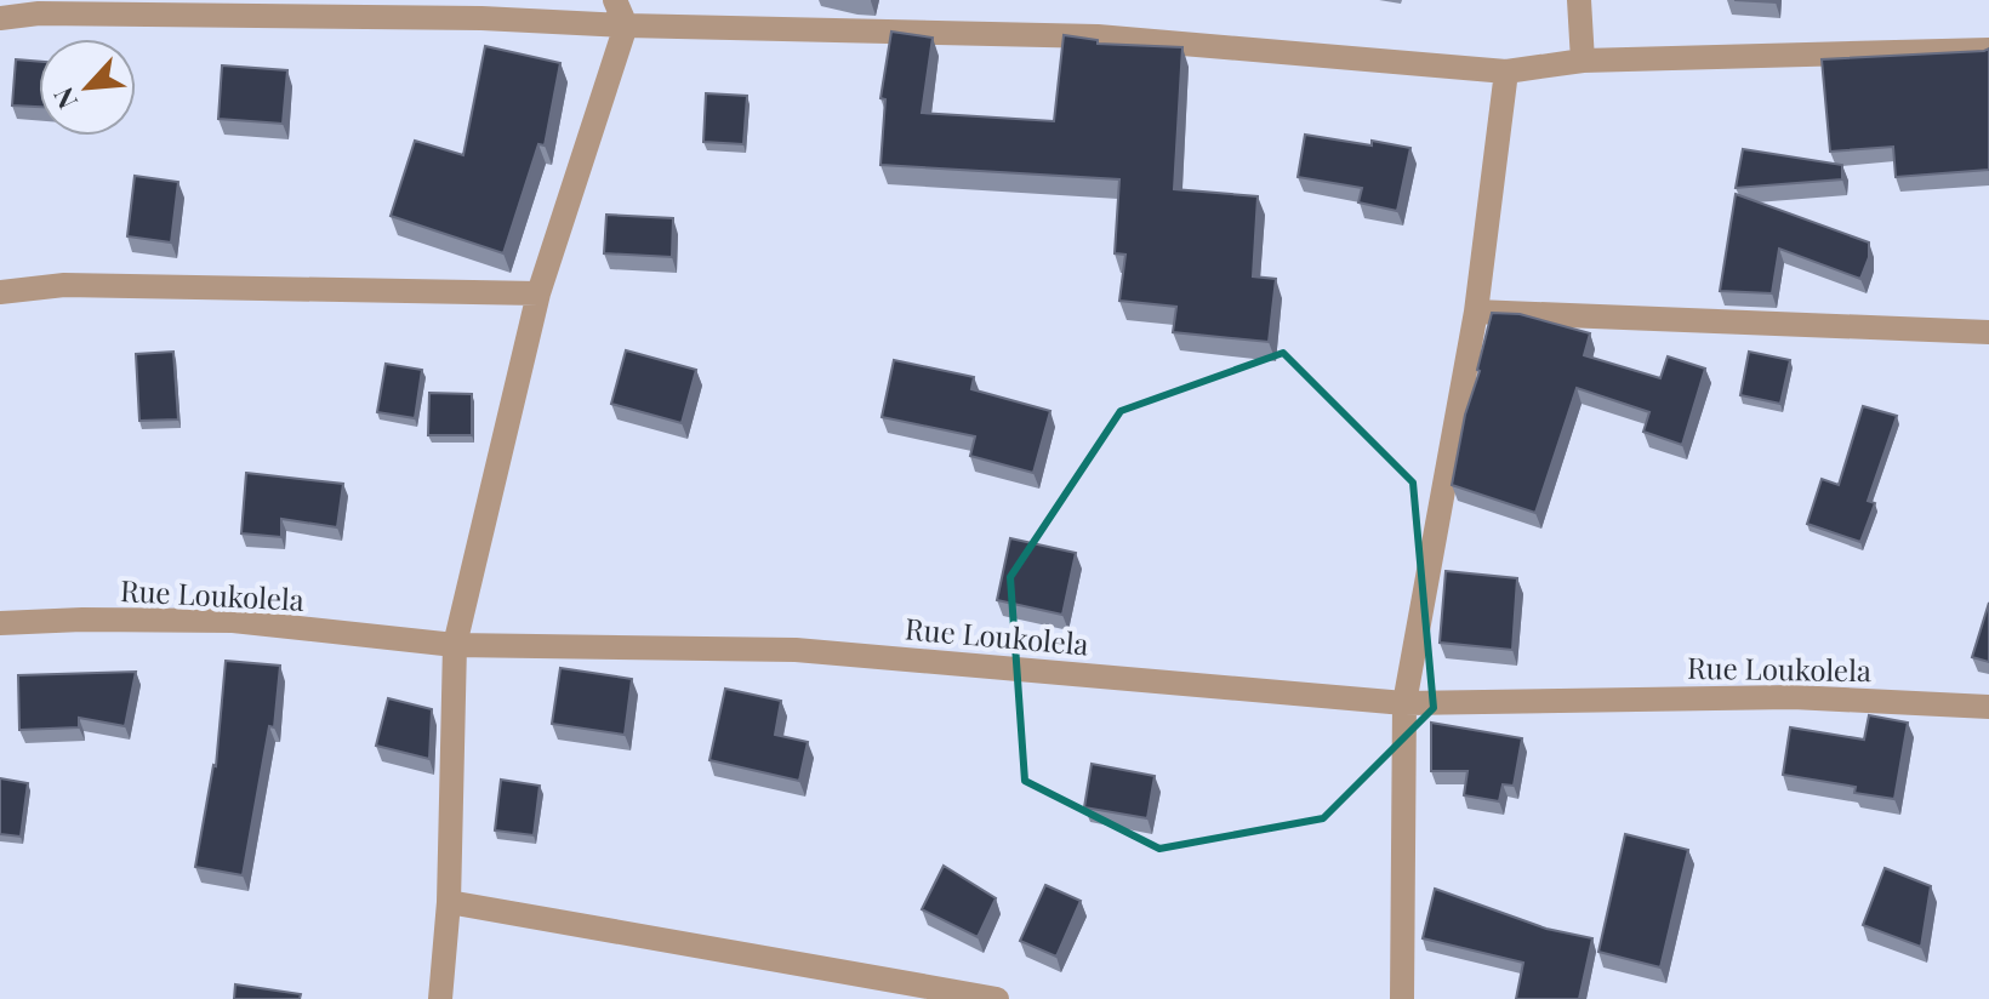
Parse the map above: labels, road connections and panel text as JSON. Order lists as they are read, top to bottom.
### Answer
{
  "streets": {
    "street": ["Rue Loukolela"]
  },
  "north": "bottom left"
}
